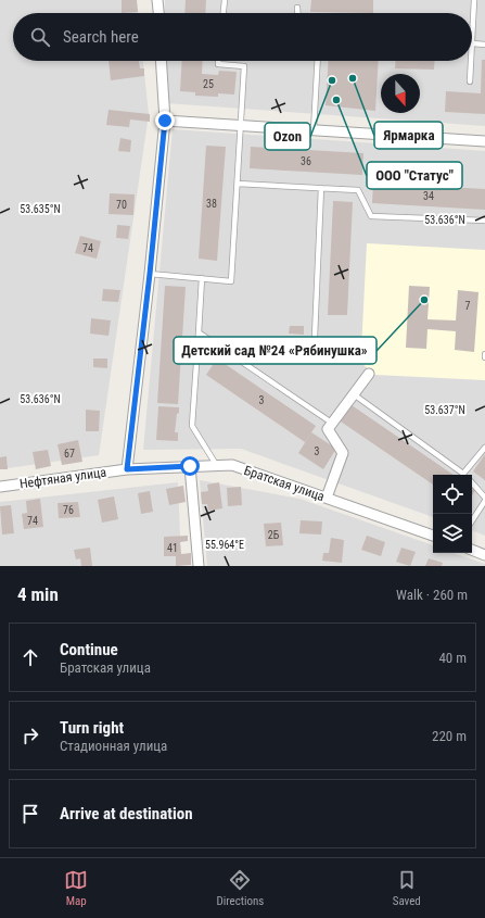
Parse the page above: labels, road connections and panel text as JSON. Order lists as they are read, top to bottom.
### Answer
{
  "streets": {
    "street": ["Нефтяная улица", "Братская улица"]
  },
  "crossings": [
    ["Нефтяная улица", "Братская улица"]
  ],
  "places": [
    "Ярмарка",
    "Ozon",
    "ООО \"Статус\"",
    "Детский сад №24 «Рябинушка»"
  ],
  "house_numbers": [
    "25",
    "36",
    "34",
    "38",
    "70",
    "74",
    "7",
    "3",
    "3",
    "67",
    "76",
    "74",
    "2Б",
    "41"
  ],
  "north": "bottom",
  "page": {
    "search": "Search here",
    "heading": ["4 min", "Walk · 260 m"],
    "list": [
      ["Continue", "Братская улица", "40 m"],
      ["Turn right", "Стадионная улица", "220 m"],
      "Arrive at destination"
    ],
    "nav": ["Map", "Directions", "Saved"]
  },
  "coordinates": [
    "53.635°N",
    "53.636°N",
    "53.637°N",
    "55.964°E"
  ]
}
